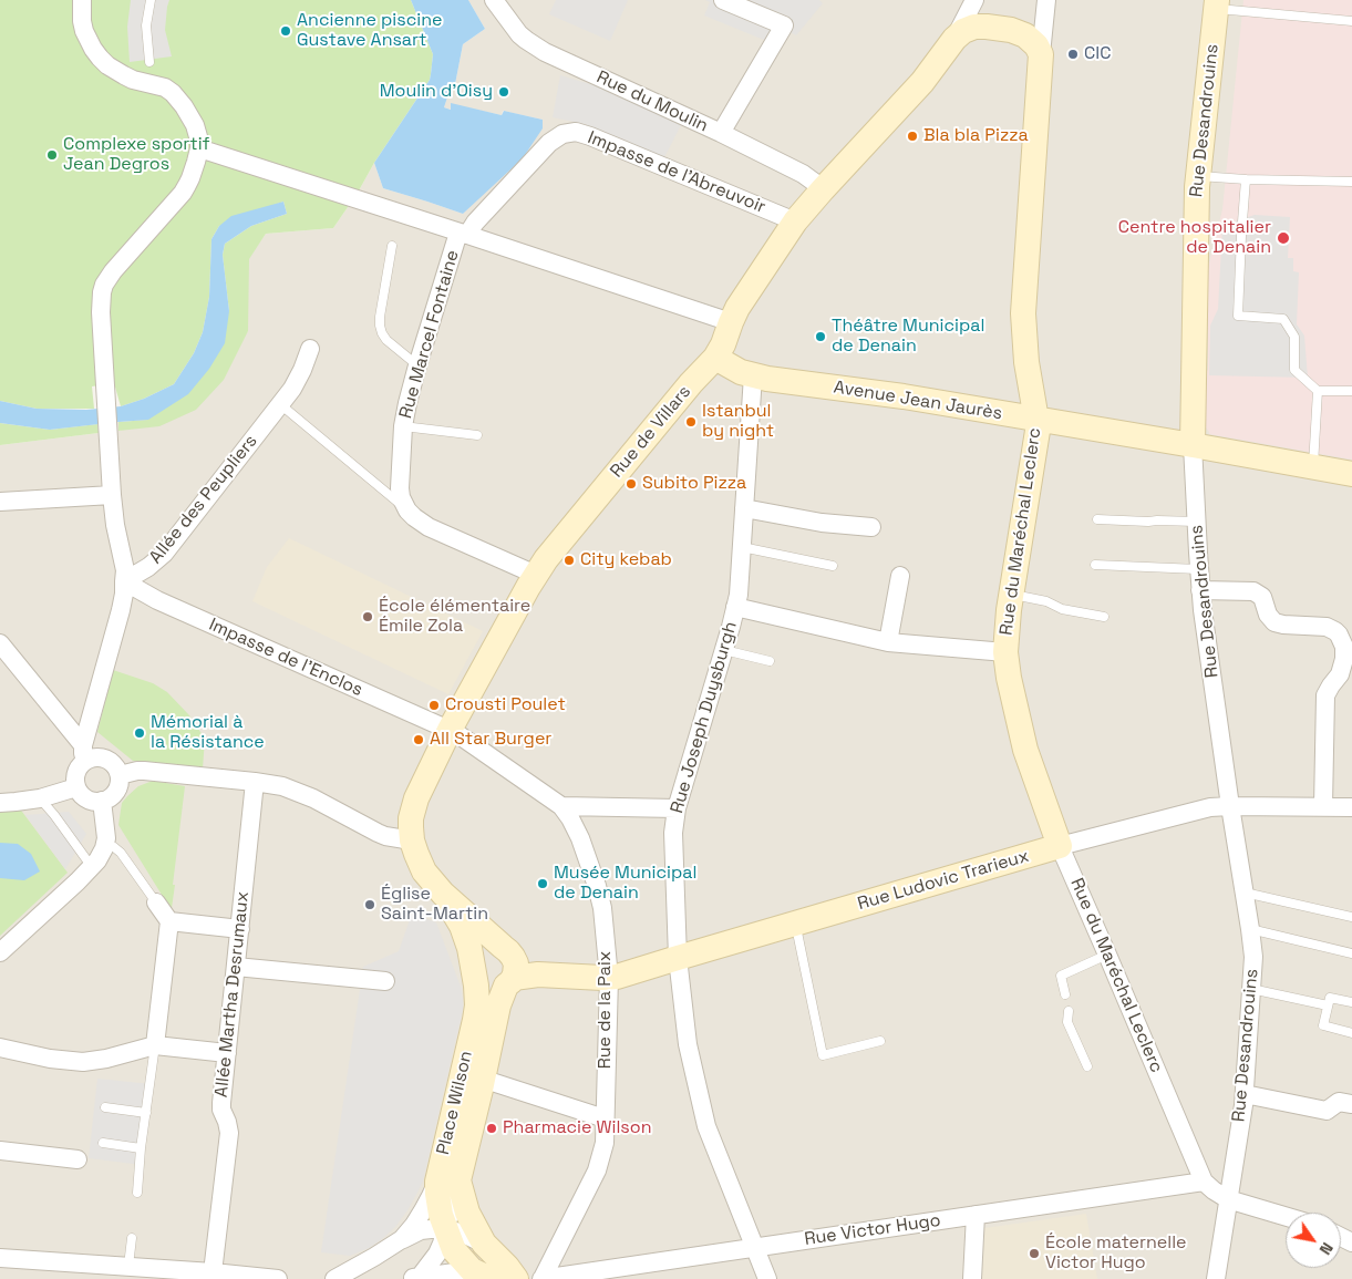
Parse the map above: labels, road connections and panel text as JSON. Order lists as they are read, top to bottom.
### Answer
{
  "streets": {
    "street": [
      "Rue du Moulin",
      "Rue Desandrouins",
      "Impasse de l'Abreuvoir",
      "Rue Marcel Fontaine",
      "Avenue Jean Jaurès",
      "Rue de Villars",
      "Allée des Peupliers",
      "Rue du Maréchal Leclerc",
      "Impasse de l'Enclos",
      "Rue Joseph Duysburgh",
      "Rue Ludovic Trarieux",
      "Allée Martha Desrumaux",
      "Rue de la Paix",
      "Place Wilson",
      "Rue Victor Hugo"
    ]
  },
  "crossings": [
    ["Rue du Moulin", "Rue de Villars"],
    ["Rue Desandrouins", "Avenue Jean Jaurès"],
    ["Rue Desandrouins", "Rue Ludovic Trarieux"],
    ["Impasse de l'Abreuvoir", "Rue Marcel Fontaine"],
    ["Impasse de l'Abreuvoir", "Rue de Villars"],
    ["Rue Marcel Fontaine", "Rue de Villars"],
    ["Avenue Jean Jaurès", "Rue de Villars"],
    ["Avenue Jean Jaurès", "Rue du Maréchal Leclerc"],
    ["Avenue Jean Jaurès", "Rue Joseph Duysburgh"],
    ["Rue de Villars", "Impasse de l'Enclos"],
    ["Rue de Villars", "Rue de la Paix"],
    ["Rue de Villars", "Place Wilson"],
    ["Allée des Peupliers", "Impasse de l'Enclos"],
    ["Rue du Maréchal Leclerc", "Rue Ludovic Trarieux"],
    ["Rue du Maréchal Leclerc", "Rue Victor Hugo"],
    ["Impasse de l'Enclos", "Rue de la Paix"],
    ["Rue Joseph Duysburgh", "Rue Ludovic Trarieux"],
    ["Rue Joseph Duysburgh", "Rue Victor Hugo"],
    ["Rue Ludovic Trarieux", "Rue de la Paix"],
    ["Rue Ludovic Trarieux", "Place Wilson"],
    ["Rue de la Paix", "Rue Victor Hugo"]
  ],
  "places": [
    "Ancienne piscine Gustave Ansart",
    "CIC",
    "Moulin d'Oisy",
    "Bla bla Pizza",
    "Complexe sportif Jean Degros",
    "Centre hospitalier de Denain",
    "Théâtre Municipal de Denain",
    "Istanbul by night",
    "Subito Pizza",
    "City kebab",
    "École élémentaire Émile Zola",
    "Crousti Poulet",
    "Mémorial à la Résistance",
    "All Star Burger",
    "Musée Municipal de Denain",
    "Église Saint-Martin",
    "Pharmacie Wilson",
    "École maternelle Victor Hugo"
  ],
  "north": "bottom right"
}
